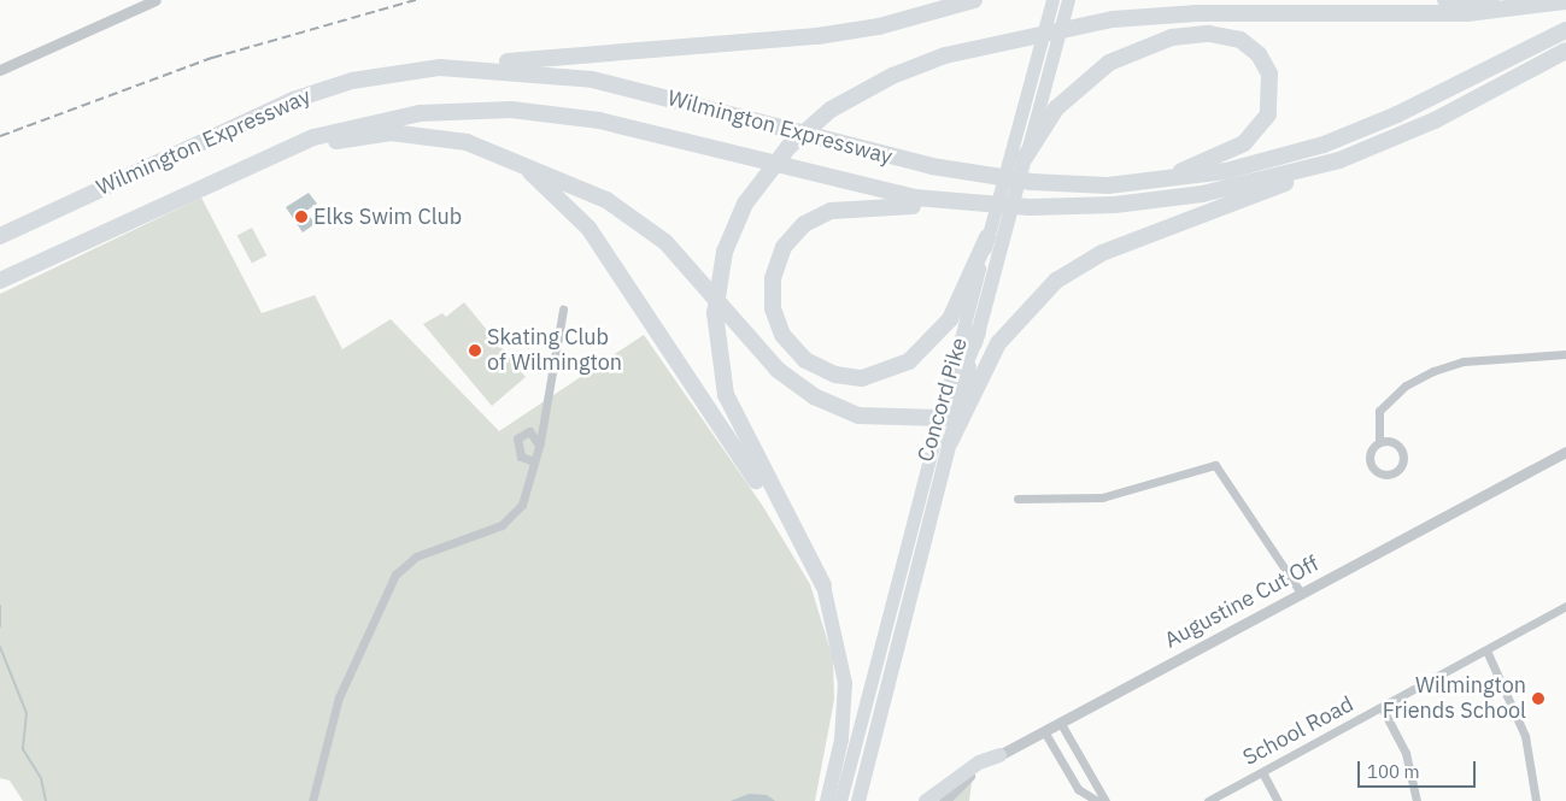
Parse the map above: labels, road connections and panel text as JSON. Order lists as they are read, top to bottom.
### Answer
{
  "streets": {
    "highway": ["Wilmington Expressway", "Concord Pike"],
    "street": ["Augustine Cut Off", "School Road"]
  },
  "places": ["Elks Swim Club", "Skating Club of Wilmington", "Wilmington Friends School"],
  "scale_bar": "100 m"
}
